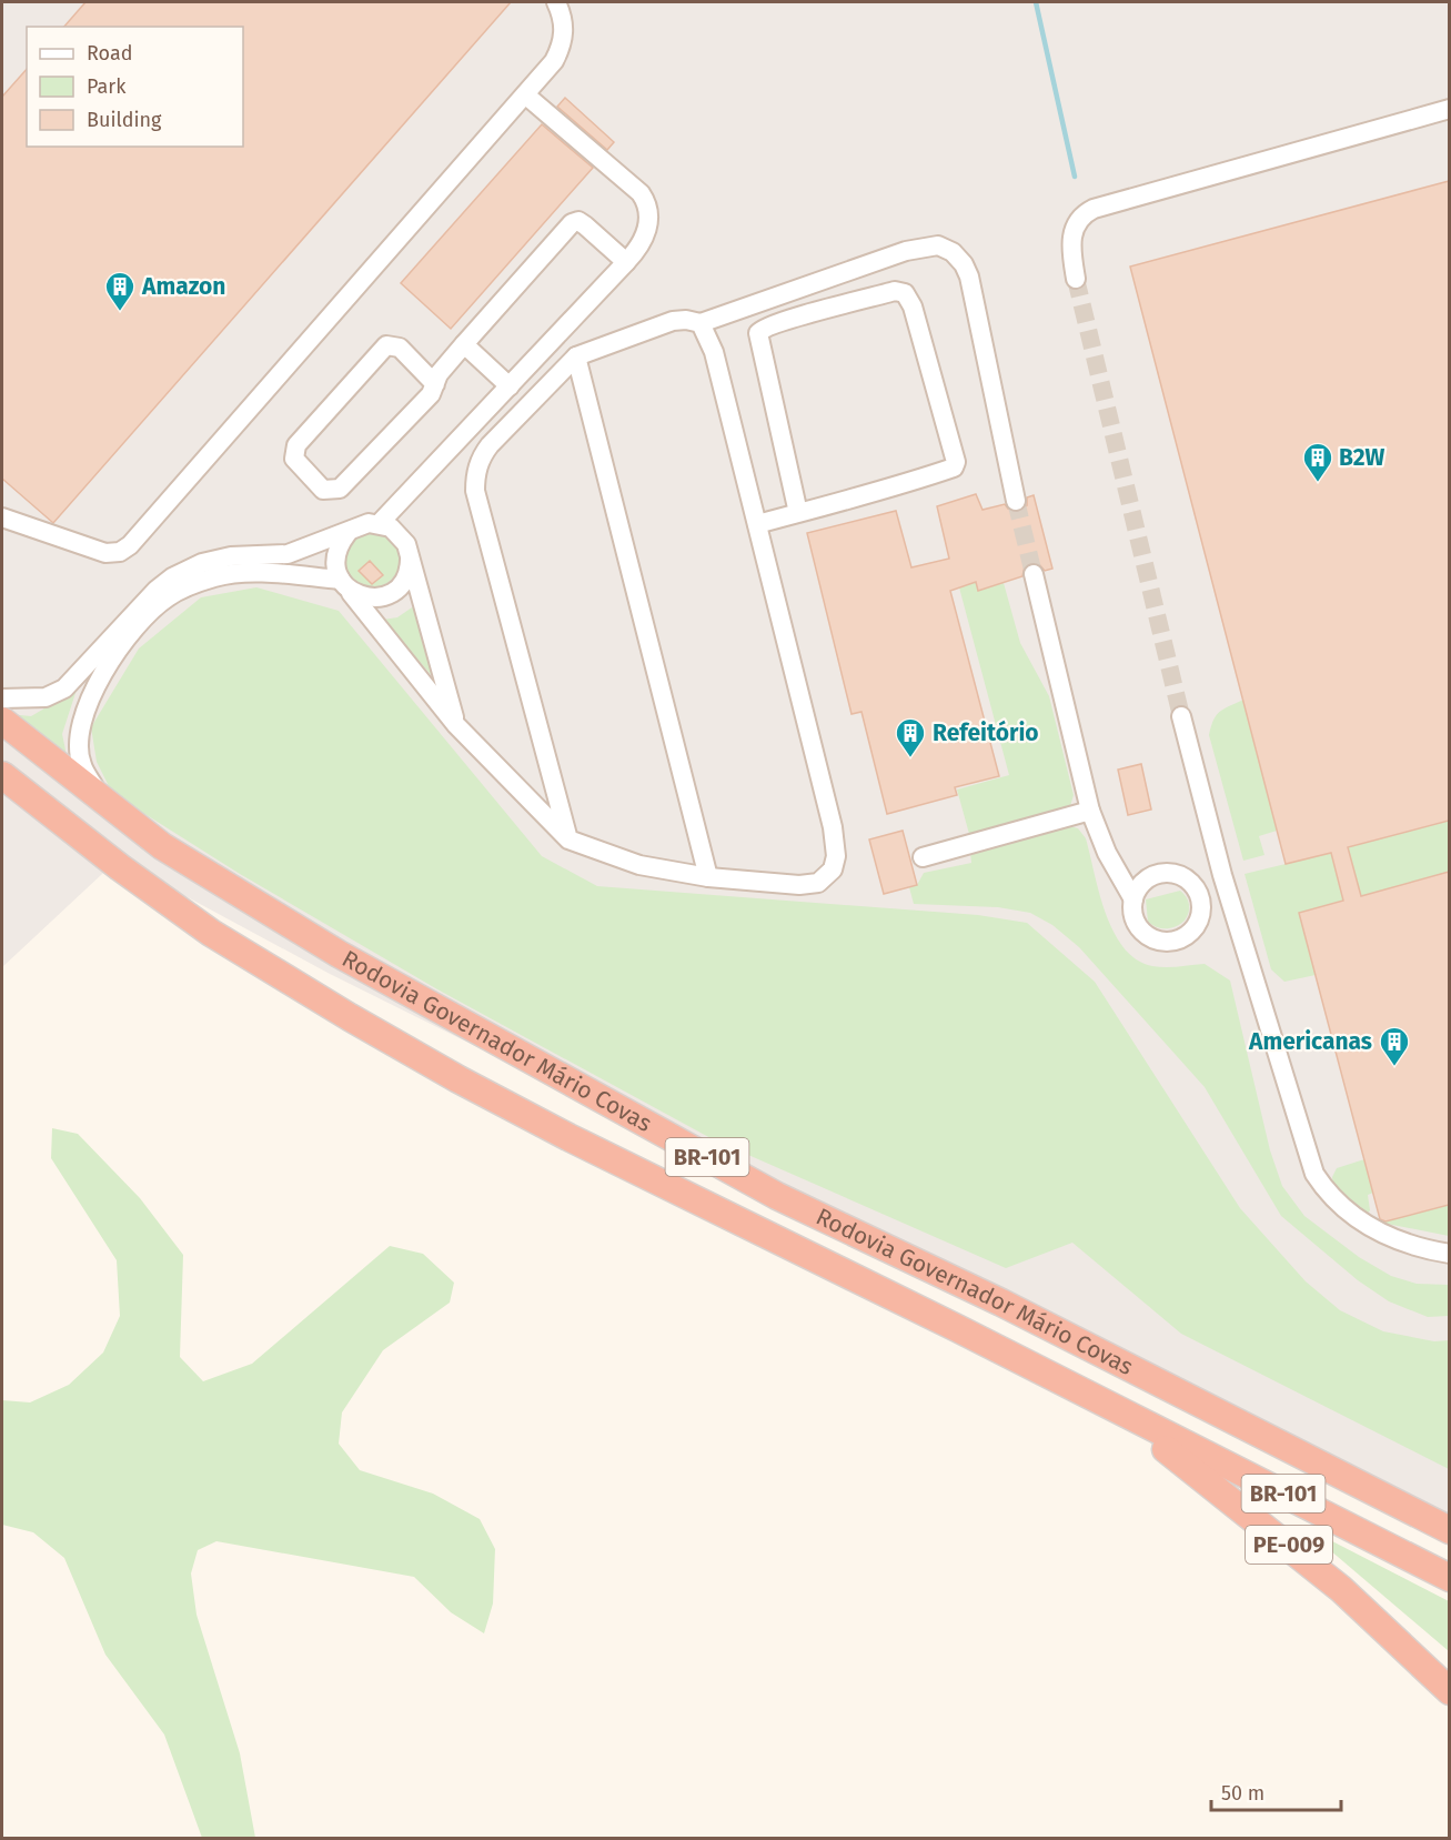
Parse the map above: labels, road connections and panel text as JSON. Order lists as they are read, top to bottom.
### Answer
{
  "streets": {
    "highway": ["Rodovia Governador Mário Covas", "BR-101", "PE-009"]
  },
  "crossings": [
    ["Rodovia Governador Mário Covas", "PE-009"]
  ],
  "places": {
    "building": [
      "Amazon",
      "B2W",
      "Refeitório",
      "Americanas"
    ]
  },
  "legend": ["Road", "Park", "Building"],
  "scale_bar": "50 m"
}
